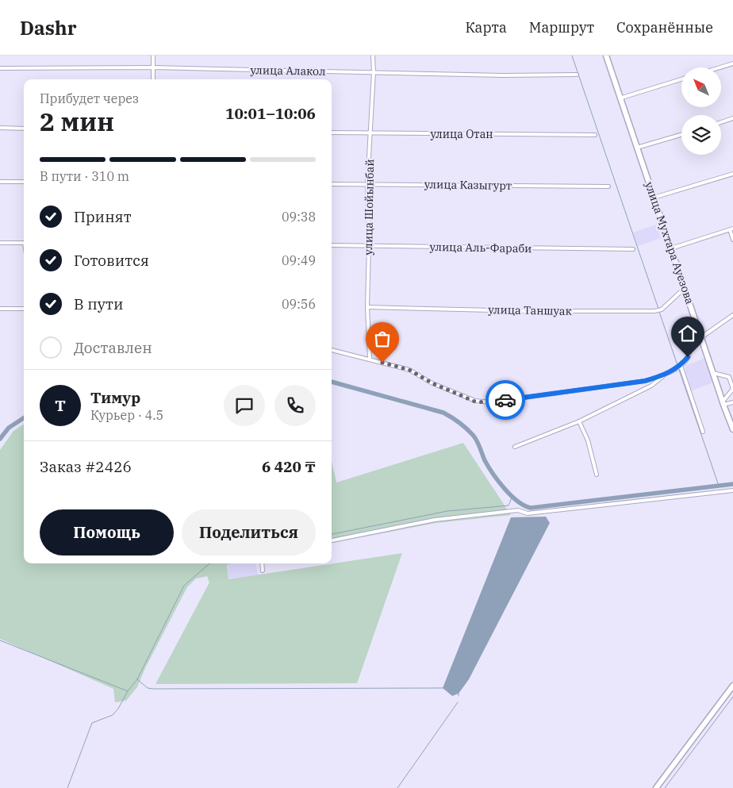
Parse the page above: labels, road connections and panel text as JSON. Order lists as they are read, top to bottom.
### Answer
{
  "streets": {
    "main road": ["улица Мухтара Ауезова"],
    "street": [
      "улица Алакол",
      "улица Отан",
      "улица Казыгурт",
      "улица Шойынбай",
      "улица Аль-Фараби",
      "улица Таншуак"
    ]
  },
  "crossings": [
    ["улица Алакол", "улица Шойынбай"],
    ["улица Отан", "улица Шойынбай"],
    ["улица Казыгурт", "улица Шойынбай"],
    ["улица Шойынбай", "улица Аль-Фараби"],
    ["улица Шойынбай", "улица Таншуак"],
    ["улица Мухтара Ауезова", "улица Таншуак"]
  ],
  "north": "top left",
  "page": {
    "header": "Dashr",
    "nav": ["Карта", "Маршрут", "Сохранённые"],
    "heading": ["2 мин", "Прибудет через", "10:01–10:06"],
    "panel": [
      "Тимур",
      "Курьер · 4.5",
      "Заказ #2426",
      "6 420 ₸"
    ],
    "bar": "В пути · 310 m",
    "list": [
      ["Принят", "09:38"],
      ["Готовится", "09:49"],
      ["В пути", "09:56"],
      "Доставлен"
    ],
    "round": "Т",
    "buttons": ["Помощь", "Поделиться"]
  }
}
